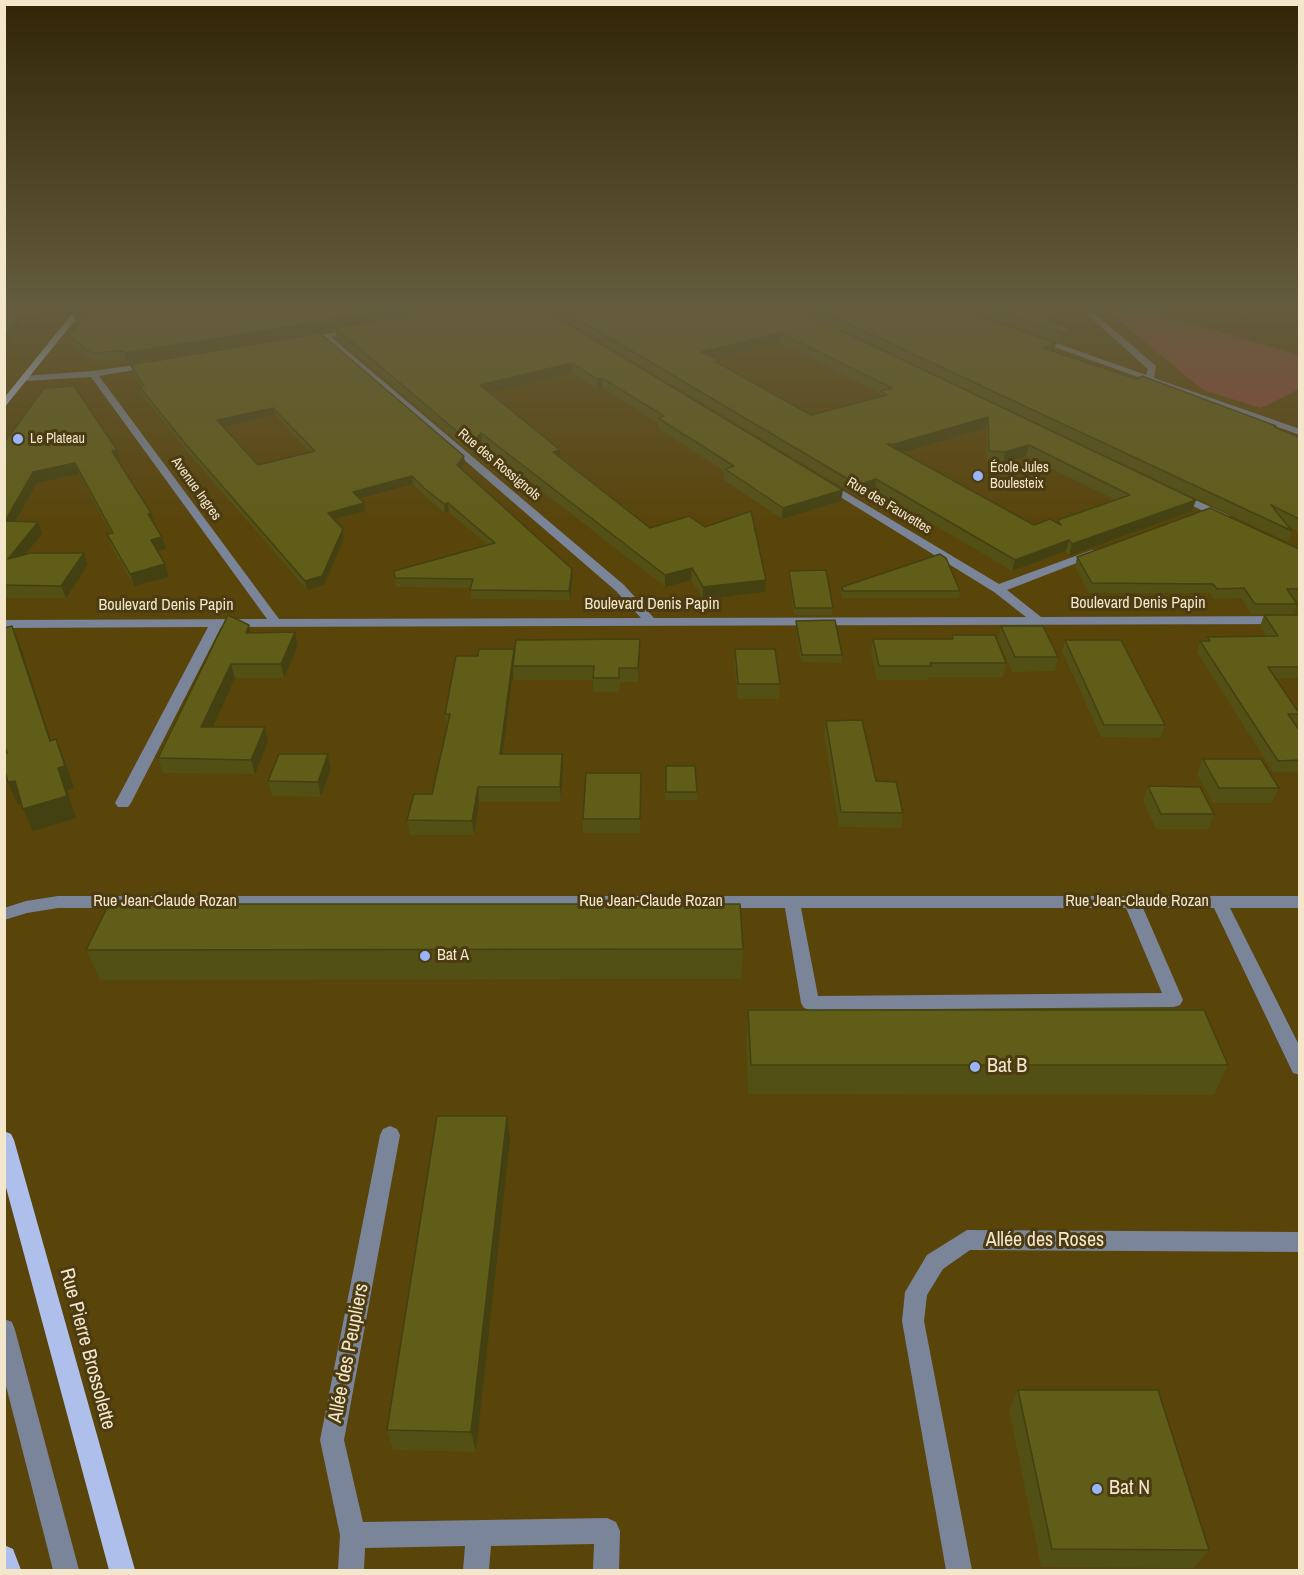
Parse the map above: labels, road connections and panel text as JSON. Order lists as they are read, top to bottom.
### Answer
{
  "streets": {
    "main road": ["Rue Pierre Brossolette"],
    "street": [
      "Rue des Rossignols",
      "Avenue Ingres",
      "Rue des Fauvettes",
      "Boulevard Denis Papin",
      "Rue Jean-Claude Rozan",
      "Allée des Roses",
      "Allée des Peupliers"
    ]
  },
  "crossings": [
    ["Rue des Rossignols", "Boulevard Denis Papin"],
    ["Avenue Ingres", "Boulevard Denis Papin"],
    ["Rue des Fauvettes", "Boulevard Denis Papin"]
  ],
  "places": [
    "Le Plateau",
    "École Jules Boulesteix",
    "Bat A",
    "Bat B",
    "Bat N"
  ]
}
